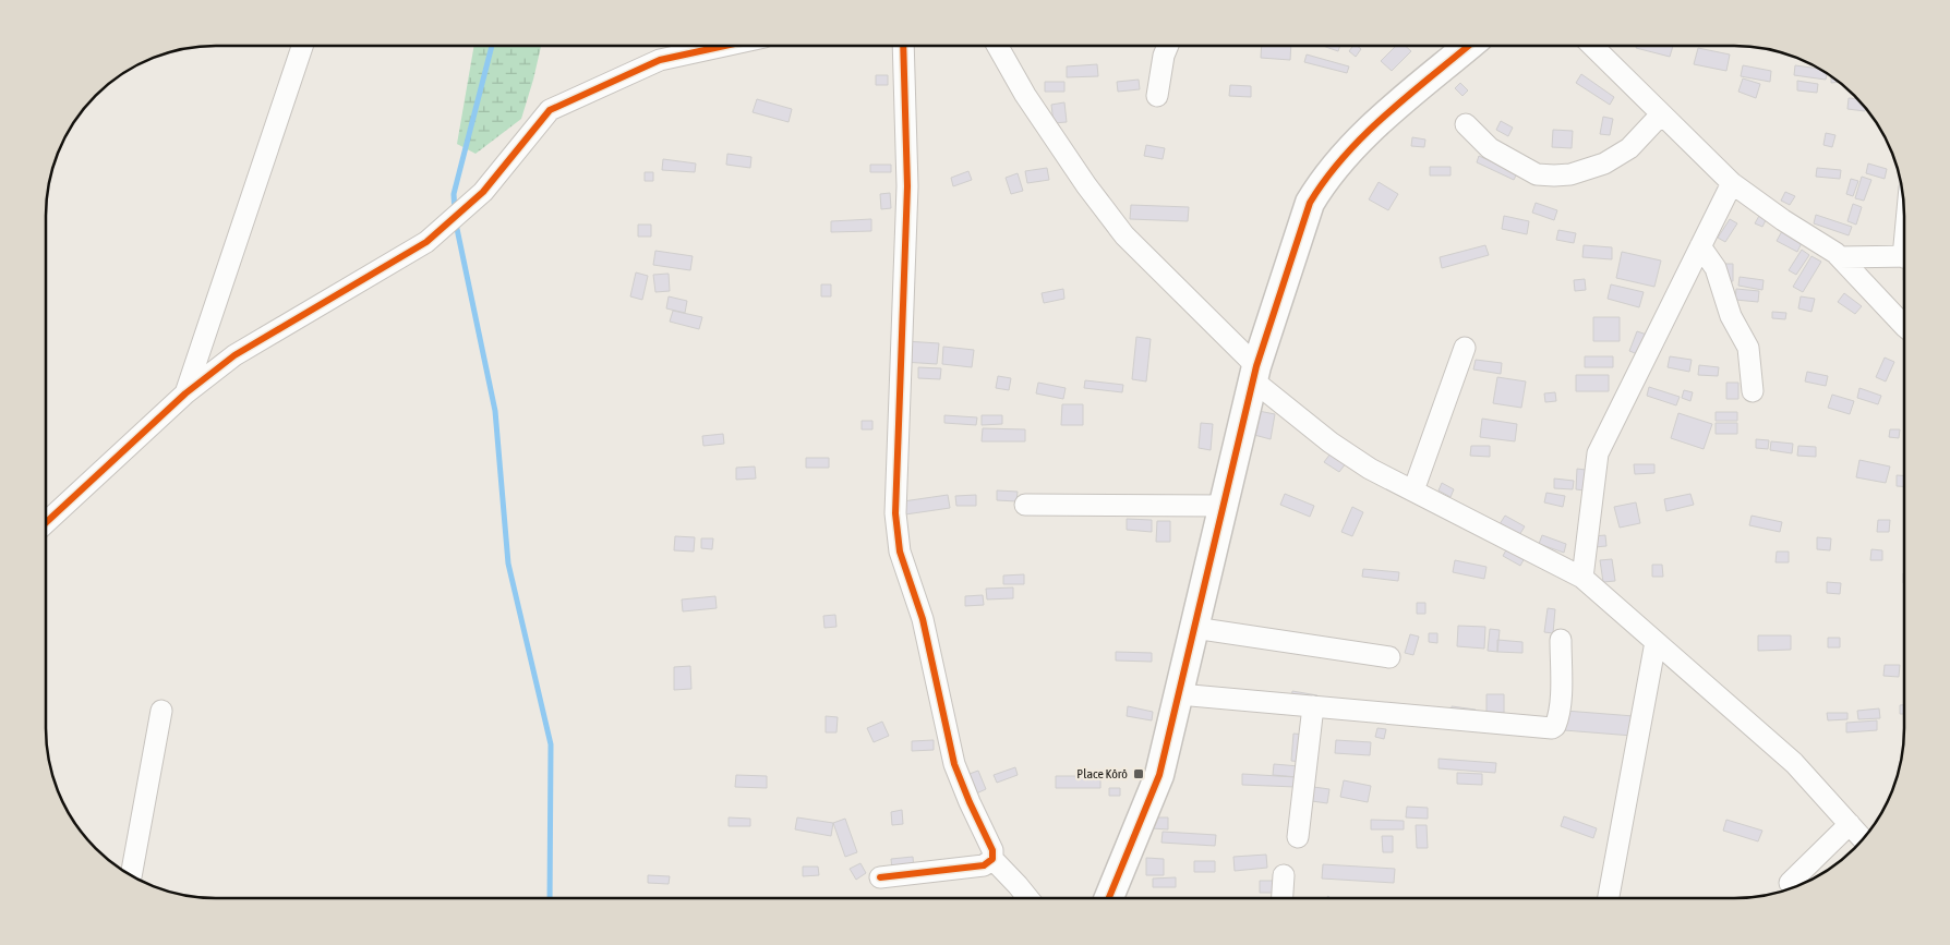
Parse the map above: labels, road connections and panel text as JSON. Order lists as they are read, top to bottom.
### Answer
{
  "places": {
    "transit": ["Place Kôrô"]
  }
}
